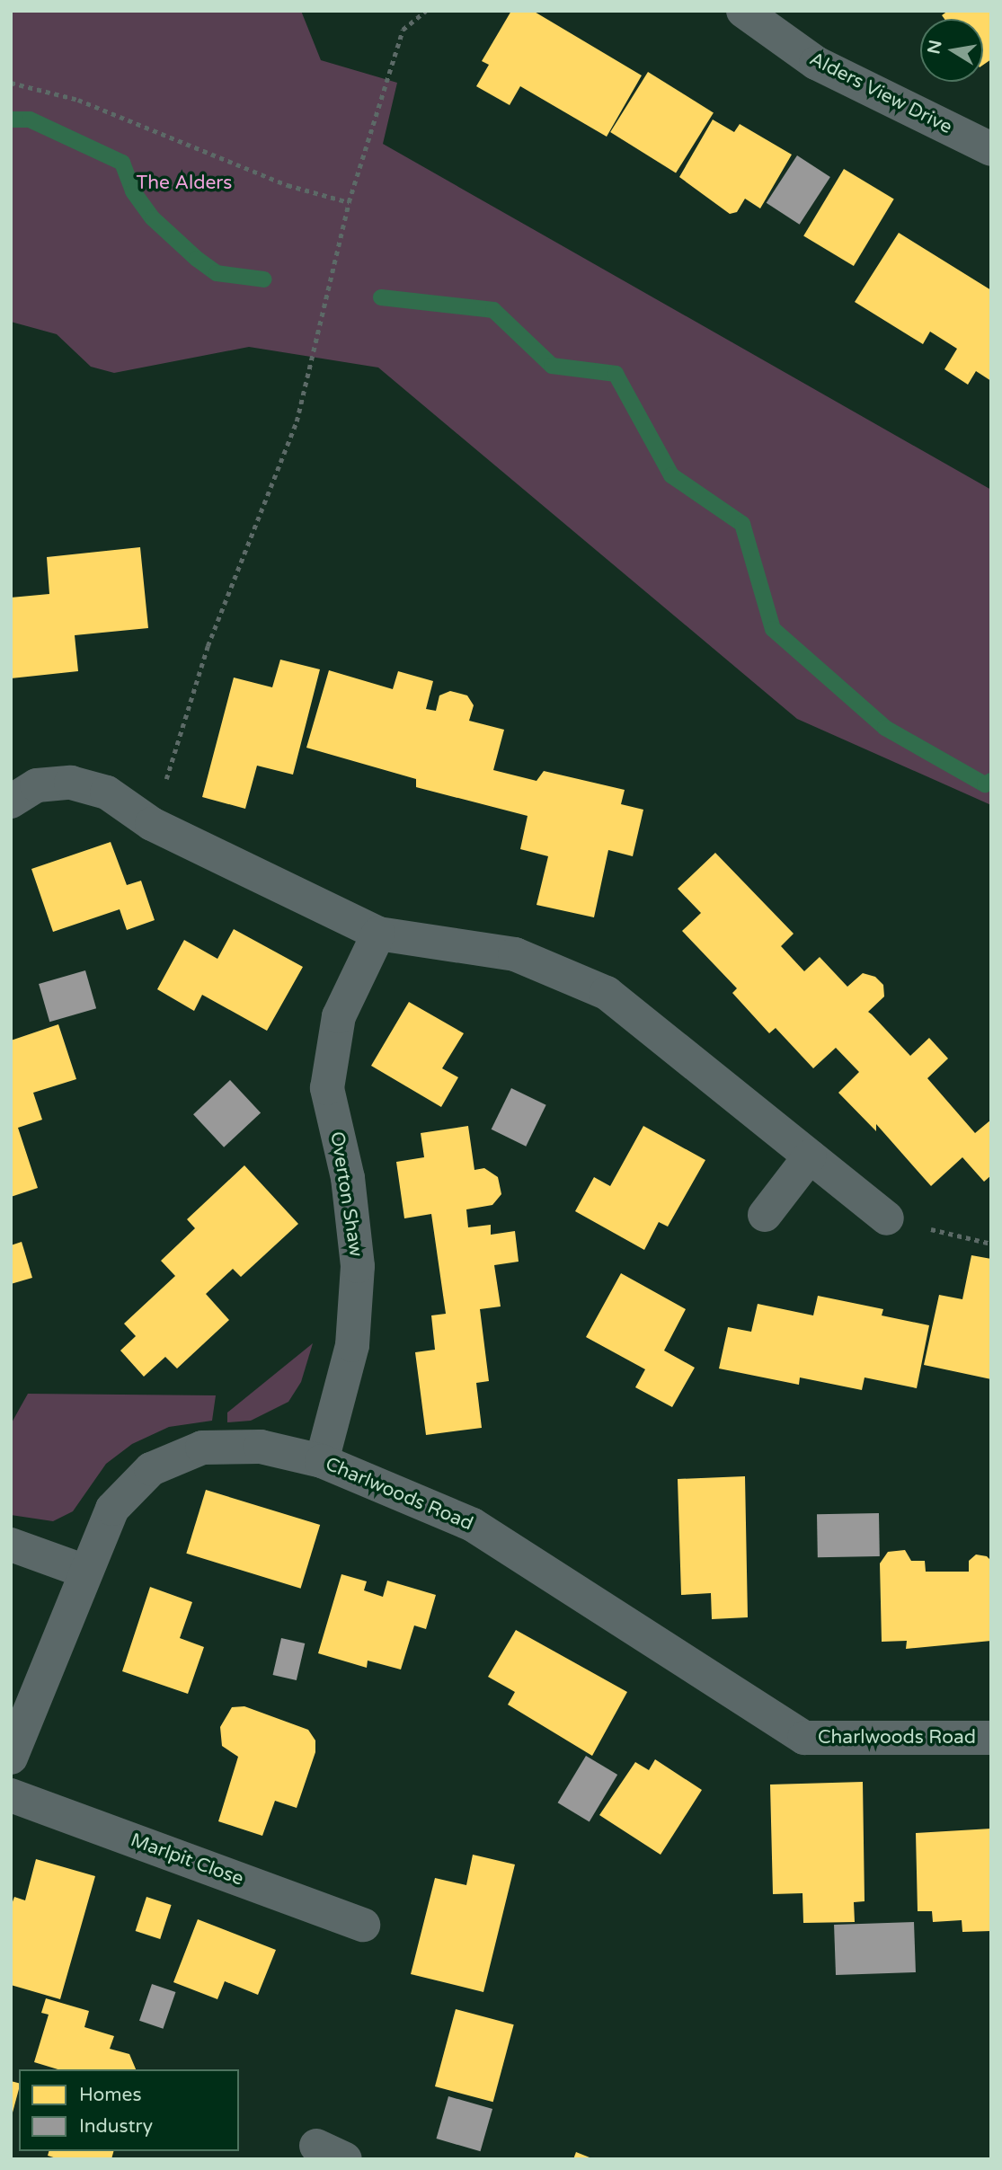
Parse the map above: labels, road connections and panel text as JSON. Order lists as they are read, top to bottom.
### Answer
{
  "streets": {
    "street": [
      "Alders View Drive",
      "Overton Shaw",
      "Charlwoods Road",
      "Marlpit Close"
    ]
  },
  "crossings": [
    ["Overton Shaw", "Charlwoods Road"]
  ],
  "parks": ["The Alders"],
  "legend": ["Homes", "Industry"],
  "north": "left"
}
